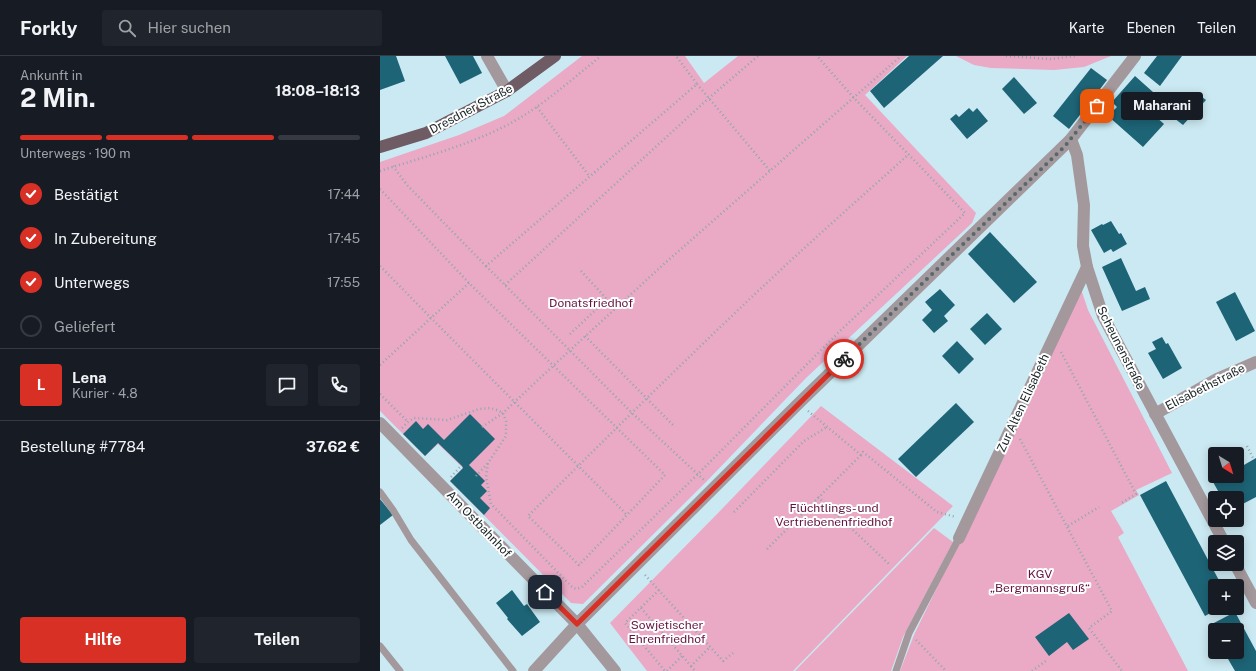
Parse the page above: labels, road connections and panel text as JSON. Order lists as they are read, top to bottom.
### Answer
{
  "streets": {
    "main road": ["Dresdner Straße"],
    "street": [
      "Scheunenstraße",
      "Elisabethstraße",
      "Zur Alten Elisabeth",
      "Am Ostbahnhof"
    ]
  },
  "crossings": [
    ["Scheunenstraße", "Elisabethstraße"],
    ["Scheunenstraße", "Zur Alten Elisabeth"]
  ],
  "parks": [
    "Donatsfriedhof",
    "Flüchtlings- und Vertriebenenfriedhof",
    "KGV „Bergmannsgruß“",
    "Sowjetischer Ehrenfriedhof"
  ],
  "places": ["Maharani"],
  "north": "bottom right",
  "page": {
    "header": "Forkly",
    "search": "Hier suchen",
    "nav": ["Karte", "Ebenen", "Teilen"],
    "heading": ["2 Min.", "Ankunft in", "18:08–18:13"],
    "panel": [
      "Lena",
      "Kurier · 4.8",
      "Bestellung #7784",
      "37.62 €"
    ],
    "bubble": "Maharani",
    "bar": "Unterwegs · 190 m",
    "list": [
      ["Bestätigt", "17:44"],
      ["In Zubereitung", "17:45"],
      ["Unterwegs", "17:55"],
      "Geliefert"
    ],
    "round": "L",
    "map_buttons": ["+", "−"],
    "buttons": ["Hilfe", "Teilen"]
  }
}
